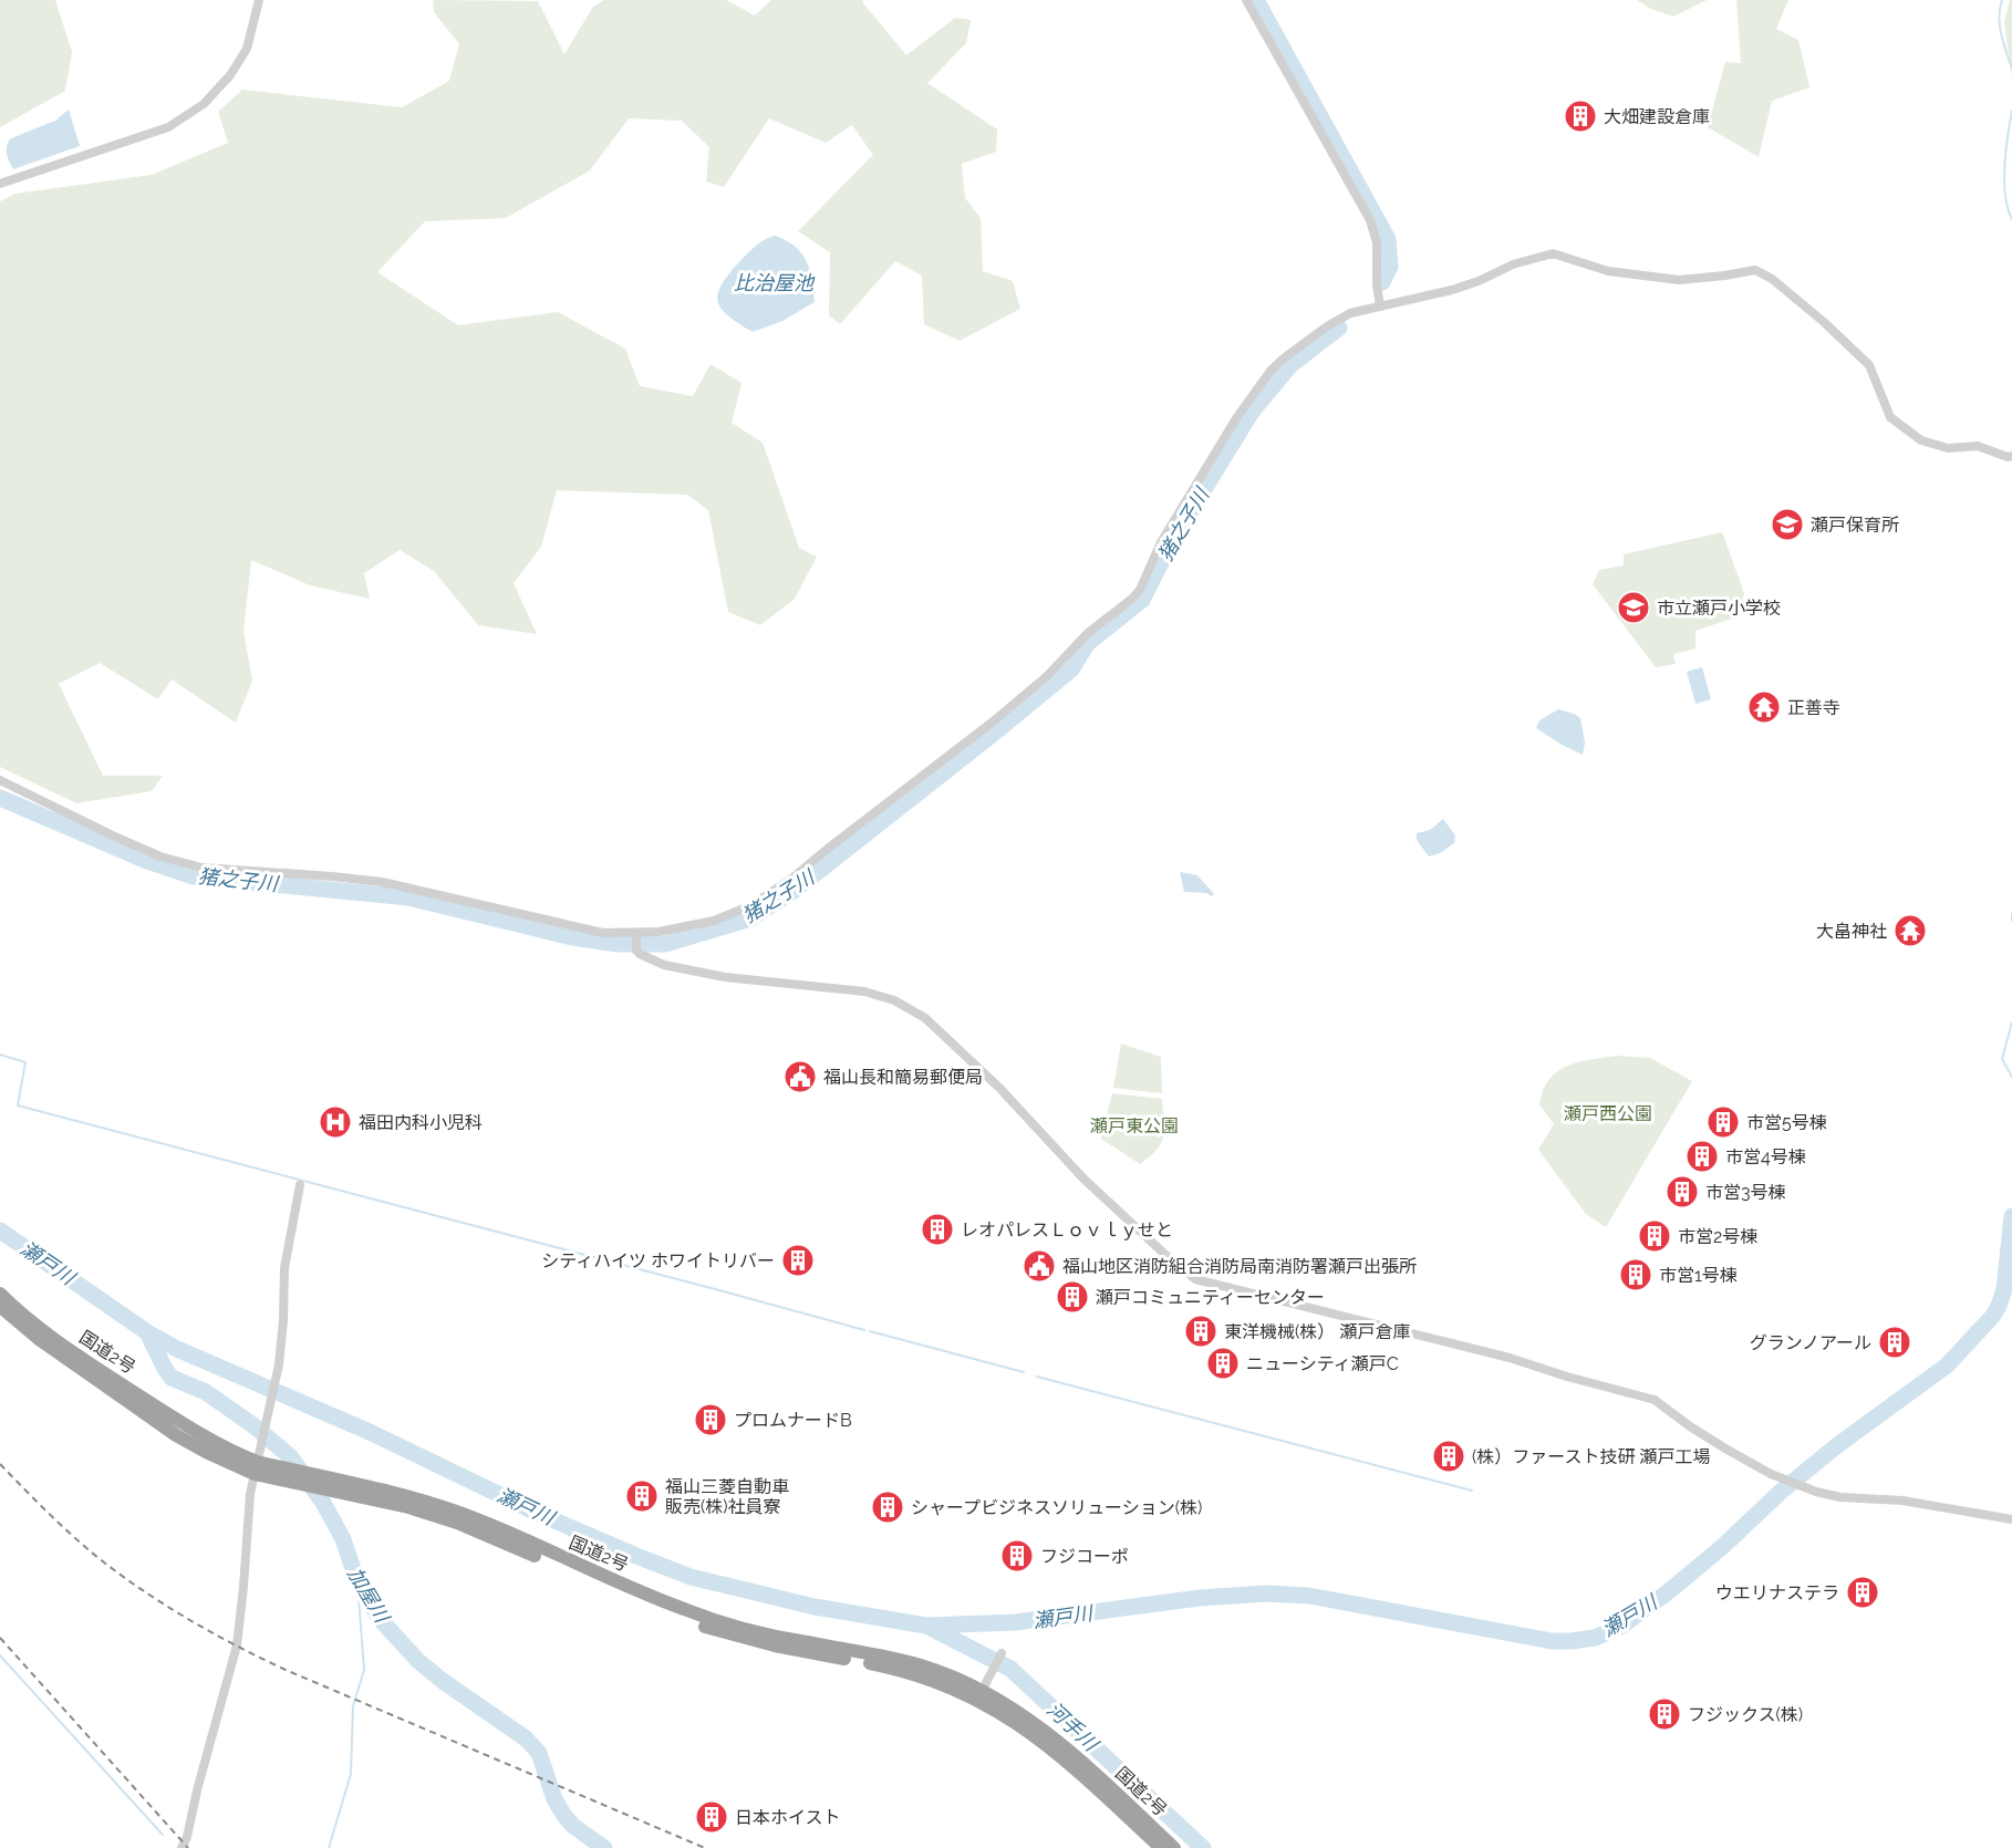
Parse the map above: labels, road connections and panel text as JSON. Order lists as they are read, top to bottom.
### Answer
{
  "streets": {
    "highway": ["国道2号"]
  },
  "water": [
    "比治屋池",
    "猪之子川",
    "瀬戸川",
    "加屋川",
    "河手川"
  ],
  "parks": ["瀬戸西公園", "瀬戸東公園"],
  "places": {
    "building": [
      "大畑建設倉庫",
      "市営5号棟",
      "市営4号棟",
      "市営3号棟",
      "レオパレスＬｏｖｌｙせと",
      "市営2号棟",
      "シティハイツ ホワイトリバー",
      "市営1号棟",
      "瀬戸コミュニティーセンター",
      "東洋機械(株） 瀬戸倉庫",
      "グランノアール",
      "ニューシティ瀬戸C",
      "プロムナードB",
      "(株）ファースト技研 瀬戸工場",
      "福山三菱自動車 販売(株)社員寮",
      "シャープビジネスソリューション(株)",
      "フジコーポ",
      "ウエリナステラ",
      "フジックス(株)",
      "日本ホイスト"
    ],
    "school or university": ["瀬戸保育所", "市立瀬戸小学校"],
    "temple": ["正善寺", "大畠神社"],
    "public building": ["福山長和簡易郵便局", "福山地区消防組合消防局南消防署瀬戸出張所"],
    "hospital": ["福田内科小児科"]
  }
}
